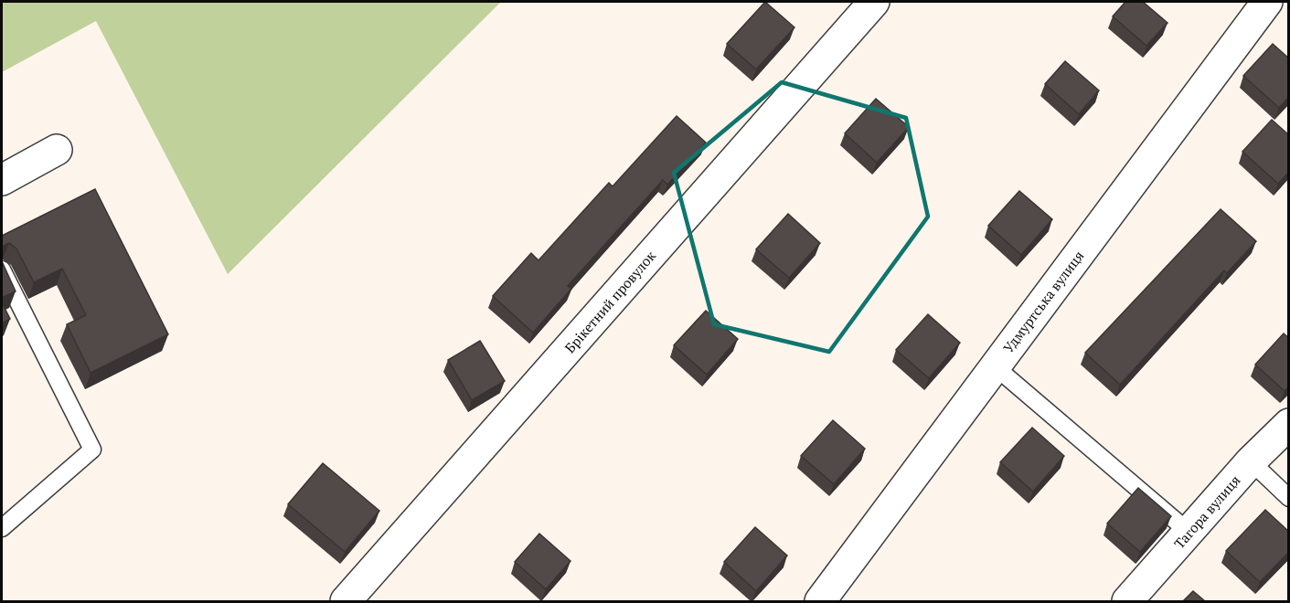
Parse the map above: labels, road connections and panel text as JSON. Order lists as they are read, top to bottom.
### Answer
{
  "streets": {
    "street": ["Брiкетний провулок", "Удмуртська вулиця", "Тагора вулиця"]
  }
}
